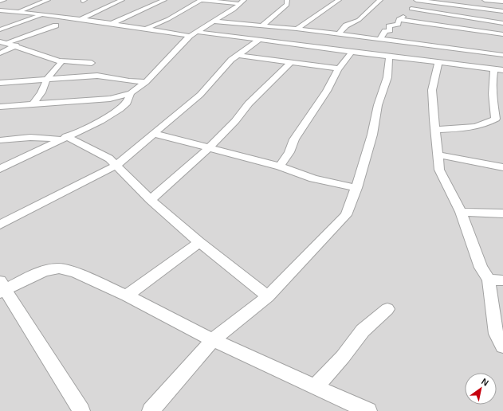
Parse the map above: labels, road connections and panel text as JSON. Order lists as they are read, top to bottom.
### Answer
{
  "north": "top right"
}
